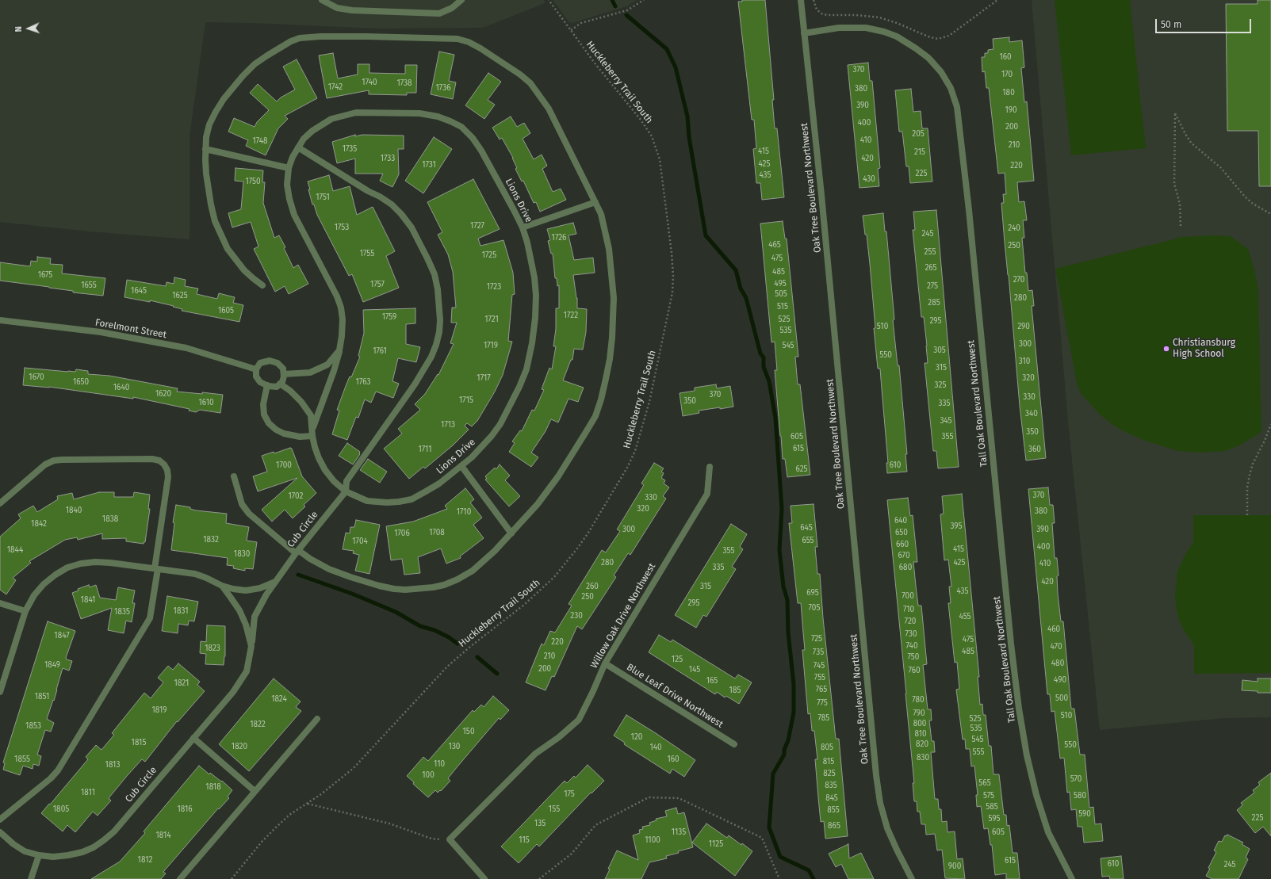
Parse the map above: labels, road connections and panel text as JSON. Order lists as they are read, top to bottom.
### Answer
{
  "streets": {
    "street": [
      "Oak Tree Boulevard Northwest",
      "Lions Drive",
      "Forelmont Street",
      "Tall Oak Boulevard Northwest",
      "Cub Circle",
      "Willow Oak Drive Northwest",
      "Blue Leaf Drive Northwest"
    ],
    "path": ["Huckleberry Trail South"]
  },
  "crossings": [
    ["Oak Tree Boulevard Northwest", "Tall Oak Boulevard Northwest"],
    ["Lions Drive", "Forelmont Street"],
    ["Lions Drive", "Cub Circle"],
    ["Willow Oak Drive Northwest", "Blue Leaf Drive Northwest"]
  ],
  "places": ["Christiansburg High School"],
  "house_numbers": [
    "160",
    "370",
    "170",
    "1740",
    "1738",
    "1742",
    "1736",
    "380",
    "180",
    "390",
    "190",
    "400",
    "200",
    "205",
    "410",
    "1748",
    "210",
    "1735",
    "415",
    "215",
    "1733",
    "420",
    "425",
    "1731",
    "220",
    "225",
    "435",
    "430",
    "1750",
    "1751",
    "1727",
    "1753",
    "240",
    "245",
    "1726",
    "465",
    "250",
    "255",
    "1755",
    "1725",
    "475",
    "265",
    "485",
    "1675",
    "270",
    "495",
    "1757",
    "1655",
    "275",
    "1723",
    "1645",
    "505",
    "1625",
    "280",
    "285",
    "515",
    "1605",
    "1722",
    "1759",
    "1721",
    "525",
    "295",
    "510",
    "290",
    "535",
    "300",
    "1719",
    "545",
    "305",
    "1761",
    "550",
    "310",
    "315",
    "1670",
    "1717",
    "320",
    "1650",
    "1763",
    "325",
    "1640",
    "1620",
    "370",
    "330",
    "1715",
    "350",
    "1610",
    "335",
    "340",
    "345",
    "1713",
    "350",
    "605",
    "355",
    "615",
    "1711",
    "360",
    "1700",
    "610",
    "625",
    "370",
    "1702",
    "330",
    "320",
    "1840",
    "380",
    "1710",
    "1838",
    "640",
    "1842",
    "395",
    "645",
    "300",
    "390",
    "1708",
    "650",
    "1706",
    "1832",
    "655",
    "1704",
    "660",
    "400",
    "415",
    "1844",
    "355",
    "1830",
    "670",
    "280",
    "425",
    "410",
    "335",
    "680",
    "420",
    "260",
    "315",
    "435",
    "695",
    "700",
    "250",
    "1841",
    "295",
    "705",
    "710",
    "1831",
    "1835",
    "230",
    "455",
    "720",
    "460",
    "730",
    "1847",
    "725",
    "475",
    "220",
    "740",
    "470",
    "1823",
    "485",
    "735",
    "210",
    "750",
    "125",
    "480",
    "1849",
    "745",
    "200",
    "145",
    "760",
    "755",
    "490",
    "165",
    "1821",
    "765",
    "185",
    "1851",
    "500",
    "1824",
    "780",
    "775",
    "1819",
    "790",
    "510",
    "785",
    "525",
    "800",
    "1822",
    "1853",
    "535",
    "150",
    "810",
    "120",
    "545",
    "1815",
    "820",
    "550",
    "1820",
    "130",
    "140",
    "805",
    "555",
    "830",
    "1855",
    "160",
    "815",
    "110",
    "1813",
    "825",
    "100",
    "570",
    "565",
    "835",
    "1818",
    "1811",
    "175",
    "575",
    "580",
    "845",
    "585",
    "1805",
    "1816",
    "155",
    "855",
    "590",
    "225",
    "595",
    "135",
    "865",
    "1135",
    "605",
    "1814",
    "115",
    "1100",
    "1125",
    "1812",
    "615",
    "610",
    "245",
    "900"
  ],
  "scale_bar": "50 m",
  "north": "left"
}
